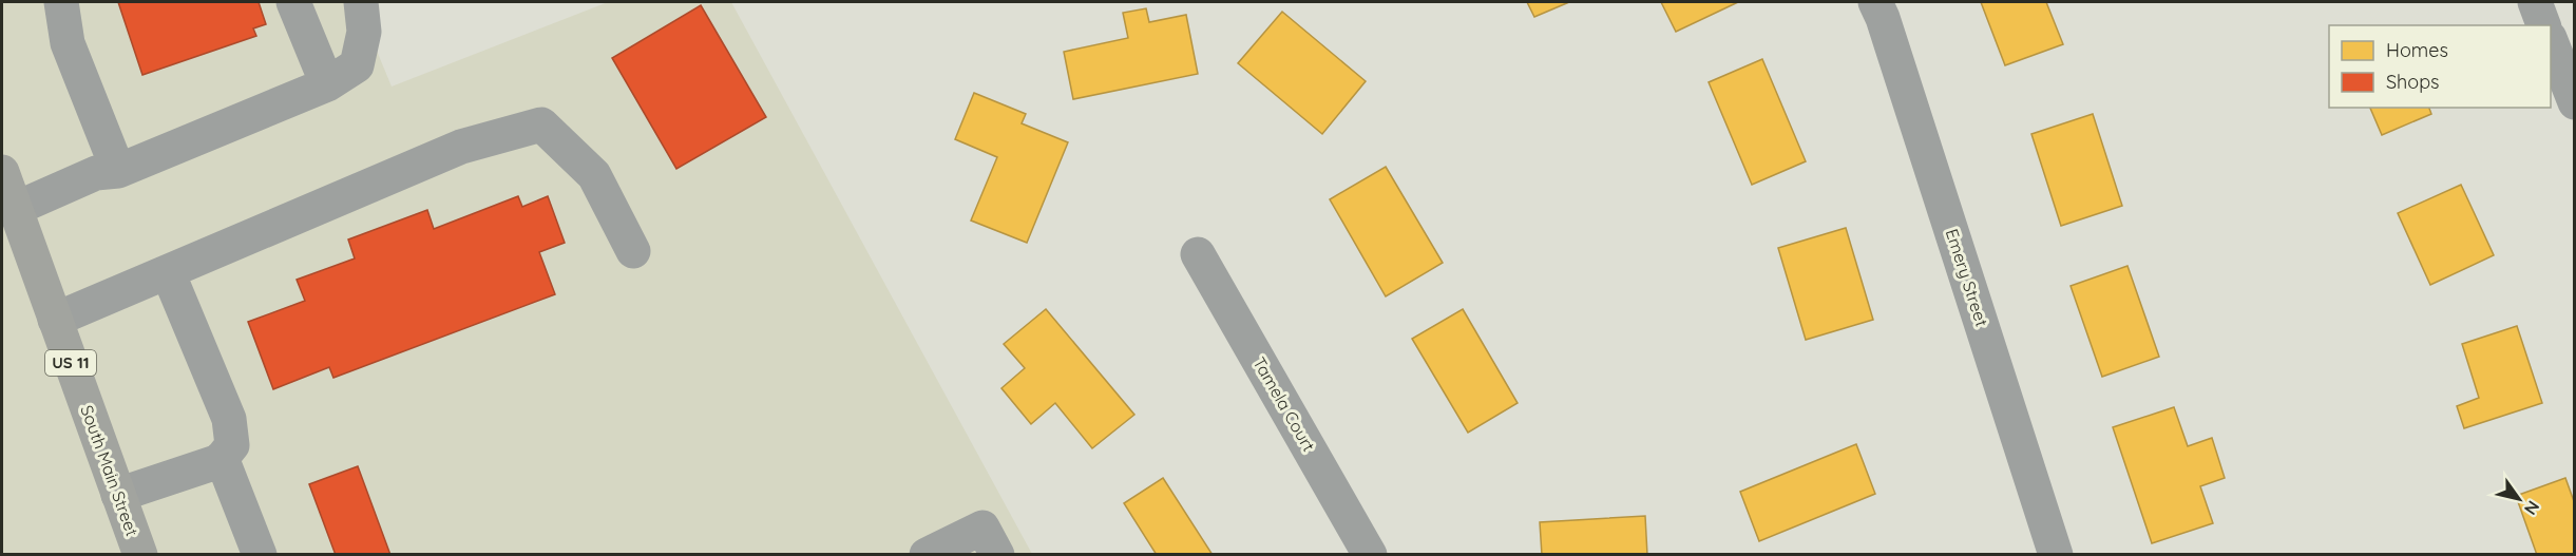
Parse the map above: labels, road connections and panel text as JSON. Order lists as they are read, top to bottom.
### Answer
{
  "streets": {
    "main road": ["US 11", "South Main Street"],
    "street": ["Emery Street", "Tamela Court"]
  },
  "legend": ["Homes", "Shops"],
  "north": "bottom right"
}
